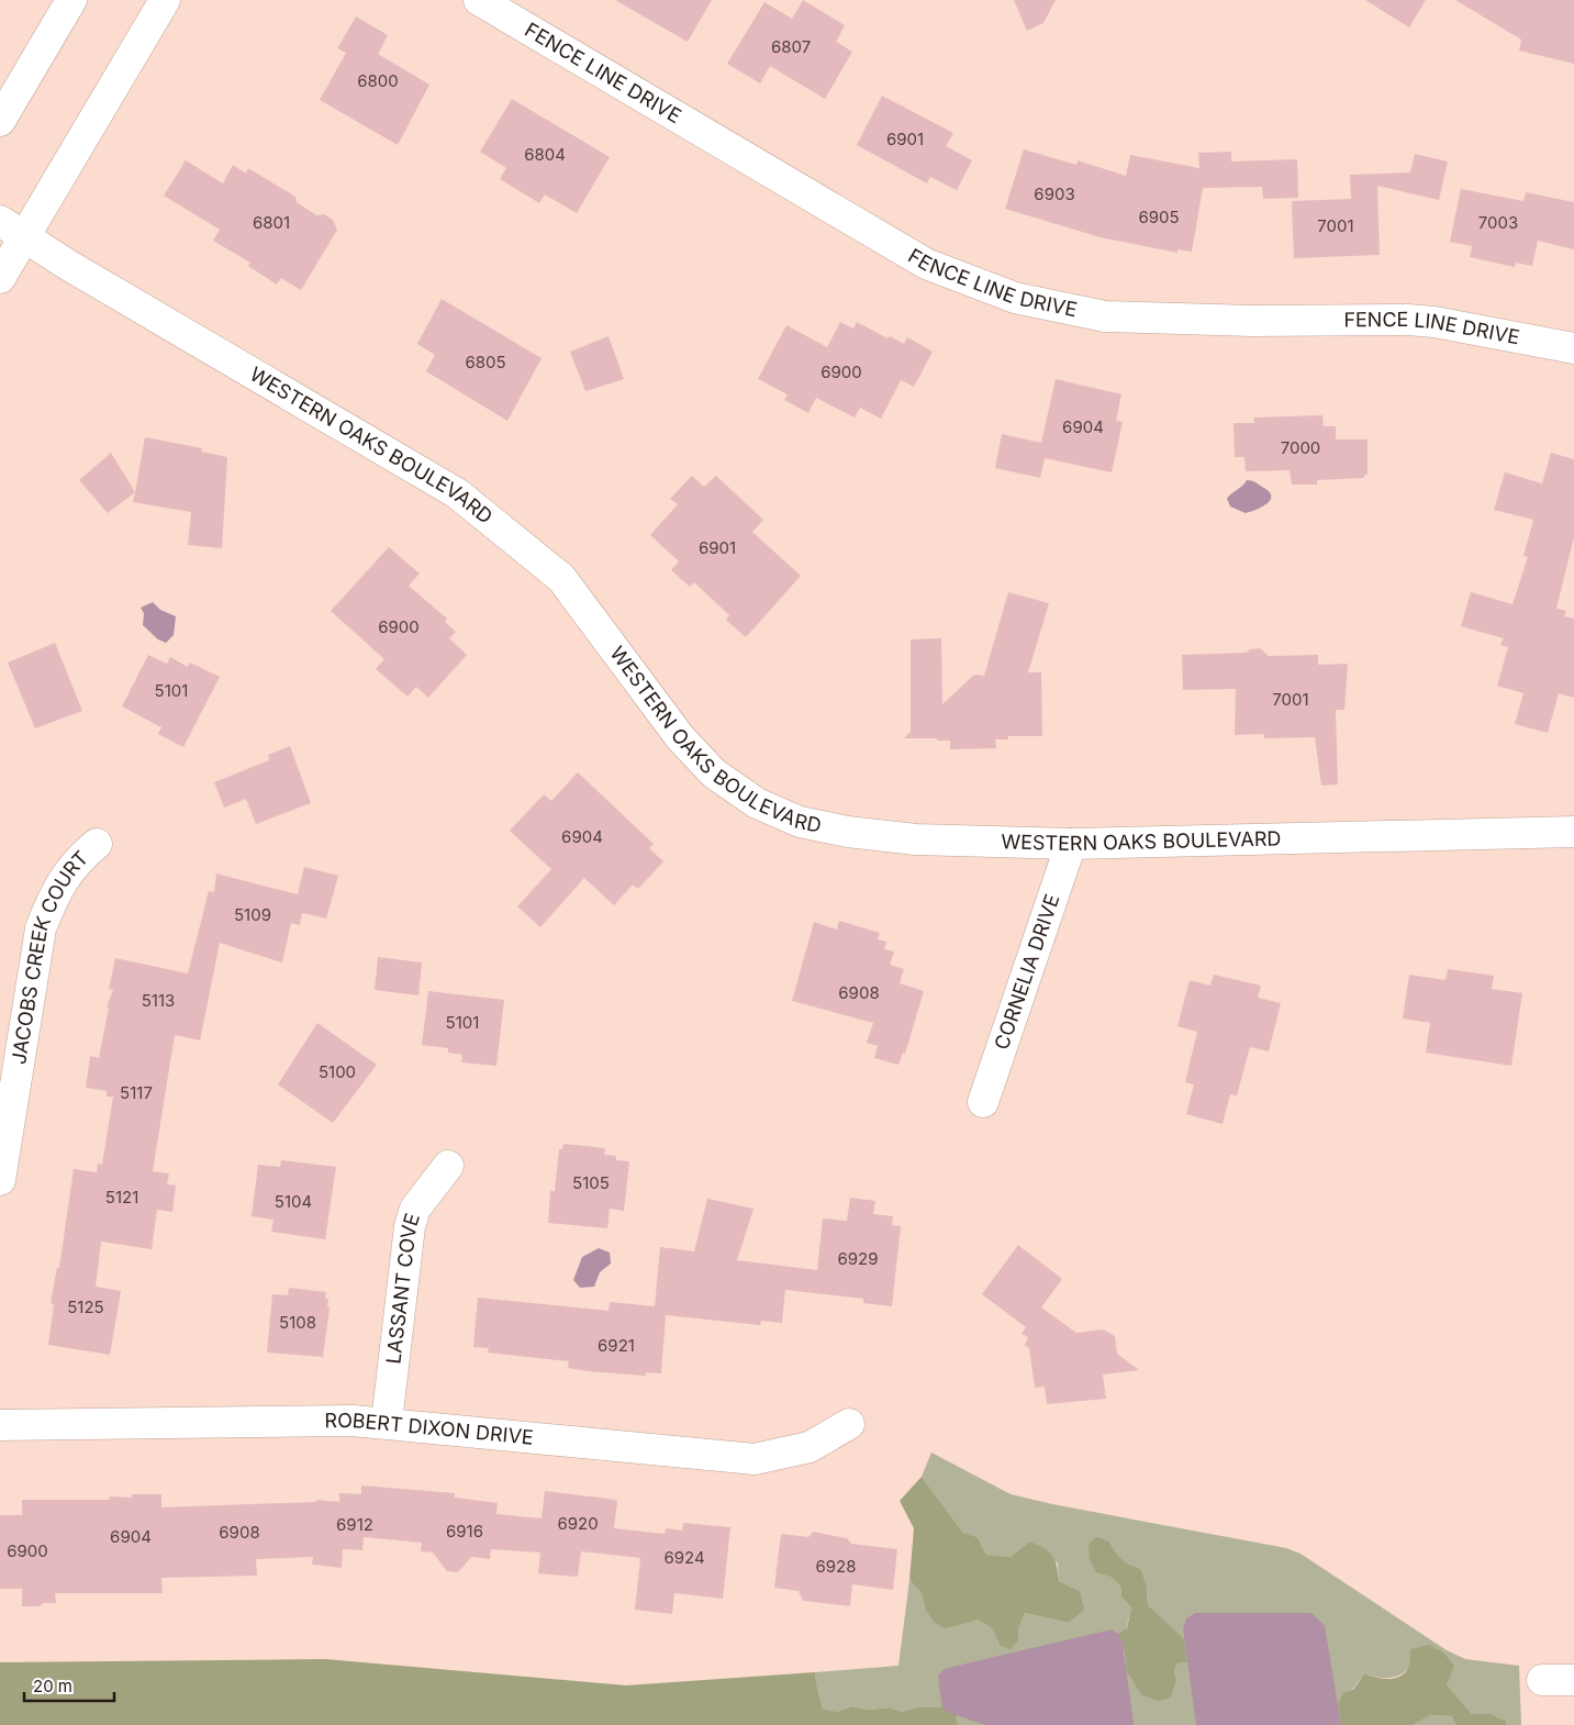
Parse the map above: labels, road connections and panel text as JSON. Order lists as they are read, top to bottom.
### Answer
{
  "streets": {
    "street": [
      "FENCE LINE DRIVE",
      "WESTERN OAKS BOULEVARD",
      "JACOBS CREEK COURT",
      "CORNELIA DRIVE",
      "LASSANT COVE",
      "ROBERT DIXON DRIVE"
    ]
  },
  "crossings": [
    ["WESTERN OAKS BOULEVARD", "CORNELIA DRIVE"],
    ["LASSANT COVE", "ROBERT DIXON DRIVE"]
  ],
  "house_numbers": [
    "6807",
    "6800",
    "6901",
    "6804",
    "6903",
    "6905",
    "6801",
    "7003",
    "7001",
    "6805",
    "6900",
    "6904",
    "7000",
    "6901",
    "6900",
    "5101",
    "7001",
    "6904",
    "5109",
    "6908",
    "5113",
    "5101",
    "5100",
    "5117",
    "5105",
    "5121",
    "5104",
    "6929",
    "5125",
    "5108",
    "6921",
    "6920",
    "6912",
    "6916",
    "6908",
    "6904",
    "6900",
    "6924",
    "6928"
  ],
  "scale_bar": "20 m"
}
